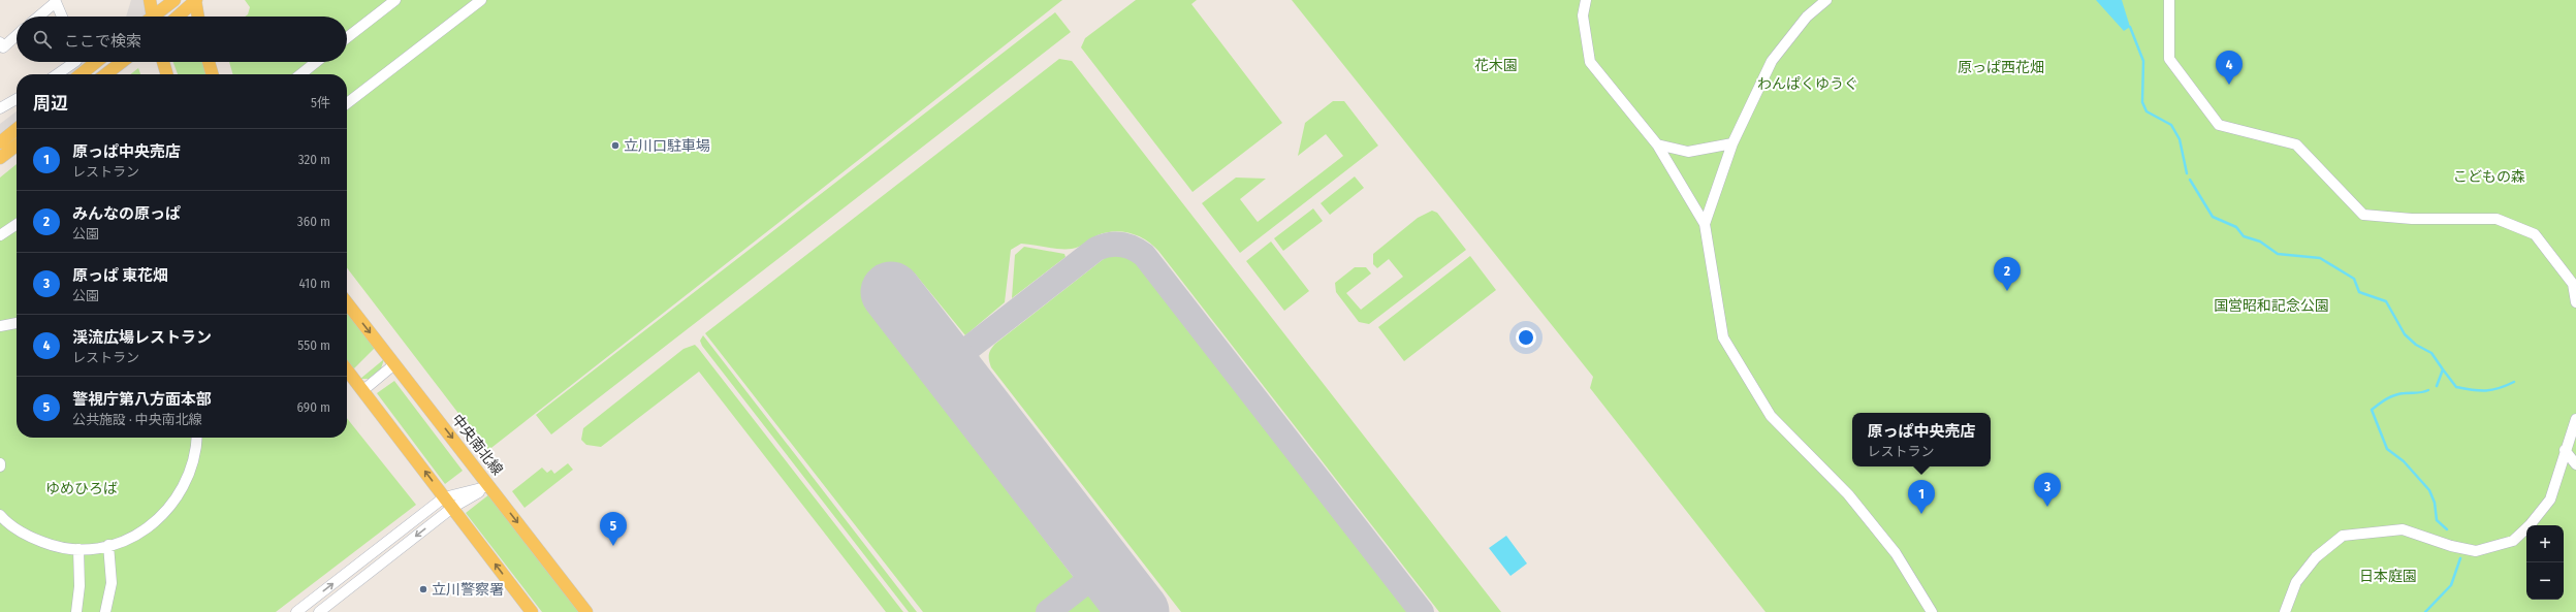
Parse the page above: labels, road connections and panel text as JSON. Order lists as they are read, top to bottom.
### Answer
{
  "streets": {
    "main road": ["中央南北線"]
  },
  "parks": [
    "花木園",
    "原っぱ西花畑",
    "わんぱくゆうぐ",
    "こどもの森",
    "国営昭和記念公園",
    "ゆめひろば",
    "日本庭園"
  ],
  "places": ["立川口駐車場", "立川警察署"],
  "page": {
    "search": "ここで検索",
    "pins": [
      "4",
      "2",
      "3",
      "1",
      "5"
    ],
    "heading": ["周辺", "5件"],
    "list": [
      {
        "mark": "1",
        "name": "原っぱ中央売店",
        "note": "レストラン",
        "value": "320 m"
      },
      {
        "mark": "2",
        "name": "みんなの原っぱ",
        "note": "公園",
        "value": "360 m"
      },
      {
        "mark": "3",
        "name": "原っぱ 東花畑",
        "note": "公園",
        "value": "410 m"
      },
      {
        "mark": "4",
        "name": "渓流広場レストラン",
        "note": "レストラン",
        "value": "550 m"
      },
      {
        "mark": "5",
        "name": "警視庁第八方面本部",
        "note": "公共施設 · 中央南北線",
        "value": "690 m"
      }
    ],
    "popup": ["原っぱ中央売店", "レストラン"],
    "map_buttons": ["+", "−"]
  }
}
